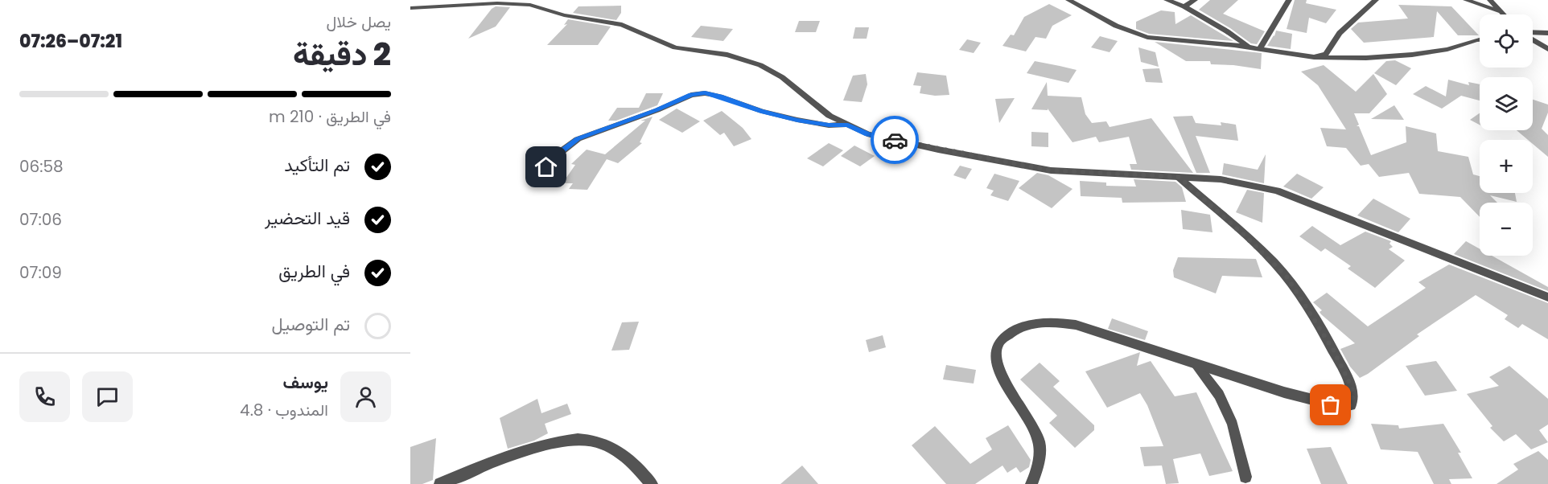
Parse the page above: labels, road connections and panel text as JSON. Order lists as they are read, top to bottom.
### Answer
{
  "page": {
    "heading": ["2 دقيقة", "يصل خلال", "07:21–07:26"],
    "panel": ["يوسف", "المندوب · 4.8"],
    "map_buttons": ["+", "−"],
    "bar": "في الطريق · 210 m",
    "list": [
      ["تم التأكيد", "06:58"],
      ["قيد التحضير", "07:06"],
      ["في الطريق", "07:09"],
      "تم التوصيل"
    ]
  }
}
